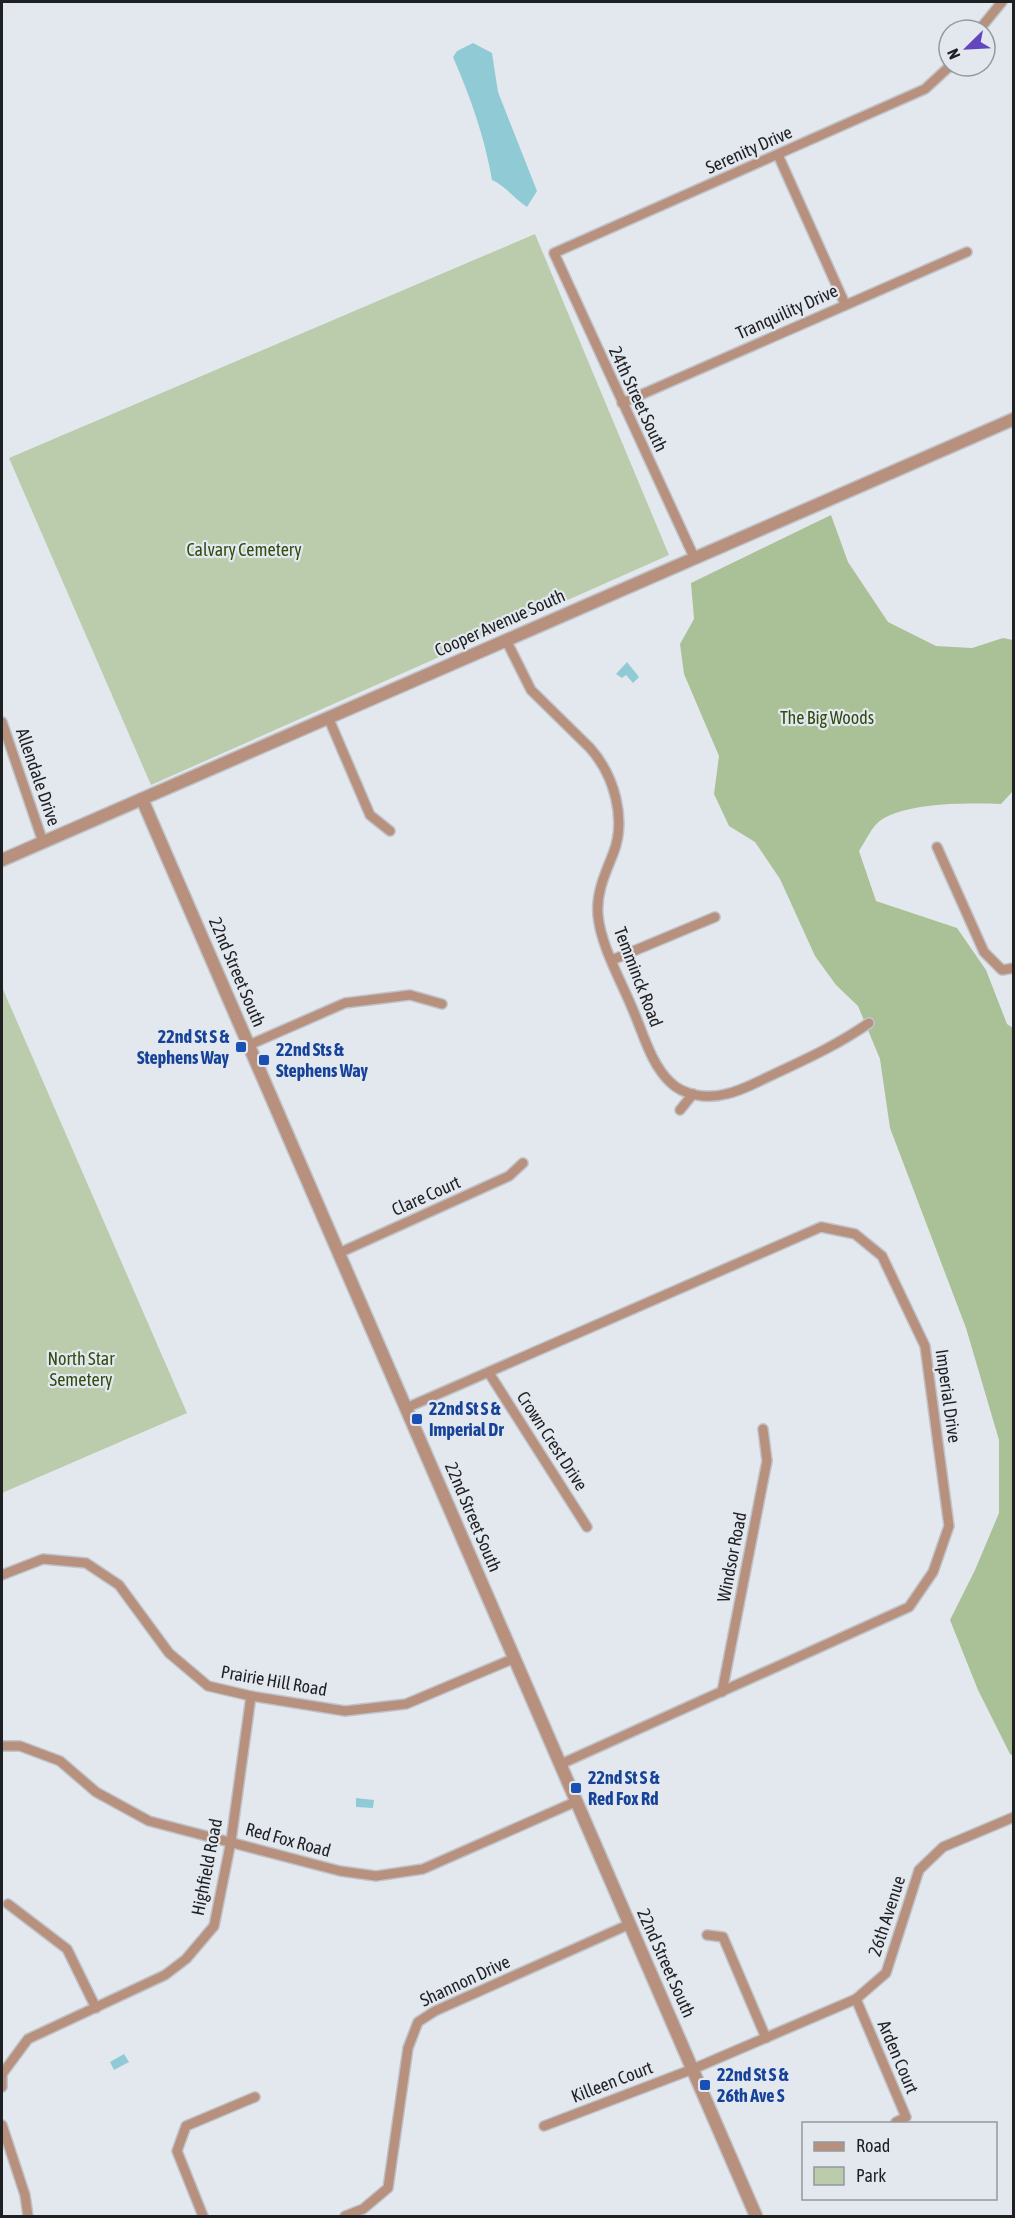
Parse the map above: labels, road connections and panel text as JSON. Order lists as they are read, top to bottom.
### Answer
{
  "streets": {
    "street": [
      "Serenity Drive",
      "Tranquility Drive",
      "24th Street South",
      "Cooper Avenue South",
      "Allendale Drive",
      "22nd Street South",
      "Temminck Road",
      "Clare Court",
      "Imperial Drive",
      "Crown Crest Drive",
      "Windsor Road",
      "Prairie Hill Road",
      "Red Fox Road",
      "Highfield Road",
      "26th Avenue",
      "Shannon Drive",
      "Arden Court",
      "Killeen Court"
    ]
  },
  "crossings": [
    ["Serenity Drive", "24th Street South"],
    ["Tranquility Drive", "24th Street South"],
    ["24th Street South", "Cooper Avenue South"],
    ["Cooper Avenue South", "Allendale Drive"],
    ["Cooper Avenue South", "22nd Street South"],
    ["Cooper Avenue South", "Temminck Road"],
    ["22nd Street South", "Clare Court"],
    ["22nd Street South", "Imperial Drive"],
    ["22nd Street South", "Prairie Hill Road"],
    ["22nd Street South", "Red Fox Road"],
    ["22nd Street South", "26th Avenue"],
    ["22nd Street South", "Shannon Drive"],
    ["22nd Street South", "Killeen Court"],
    ["Imperial Drive", "Crown Crest Drive"],
    ["Imperial Drive", "Windsor Road"],
    ["Prairie Hill Road", "Highfield Road"],
    ["Red Fox Road", "Highfield Road"],
    ["26th Avenue", "Arden Court"],
    ["26th Avenue", "Killeen Court"]
  ],
  "parks": ["Calvary Cemetery", "The Big Woods", "North Star Semetery"],
  "places": {
    "transit": [
      "22nd St S & Stephens Way",
      "22nd Sts & Stephens Way",
      "22nd St S & Imperial Dr",
      "22nd St S & Red Fox Rd",
      "22nd St S & 26th Ave S"
    ]
  },
  "legend": ["Road", "Park"],
  "north": "bottom left"
}
